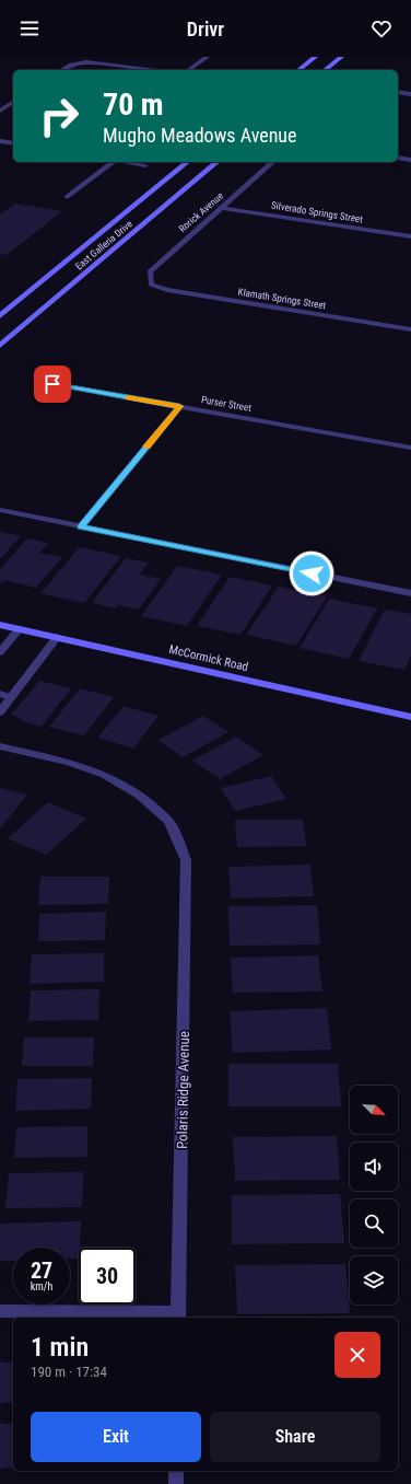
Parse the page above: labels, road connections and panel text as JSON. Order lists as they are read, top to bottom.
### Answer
{
  "streets": {
    "main road": ["East Galleria Drive", "McCormick Road"],
    "street": [
      "Rorick Avenue",
      "Silverado Springs Street",
      "Klamath Springs Street",
      "Purser Street",
      "Polaris Ridge Avenue"
    ]
  },
  "crossings": [
    ["Rorick Avenue", "Silverado Springs Street"],
    ["Rorick Avenue", "Klamath Springs Street"]
  ],
  "north": "bottom right",
  "page": {
    "header": "Drivr",
    "turn": ["70 m", "Mugho Meadows Avenue"],
    "speed": "27 km/h",
    "limit": "30",
    "heading": ["1 min", "190 m · 17:34"],
    "buttons": ["Exit", "Share"]
  }
}
